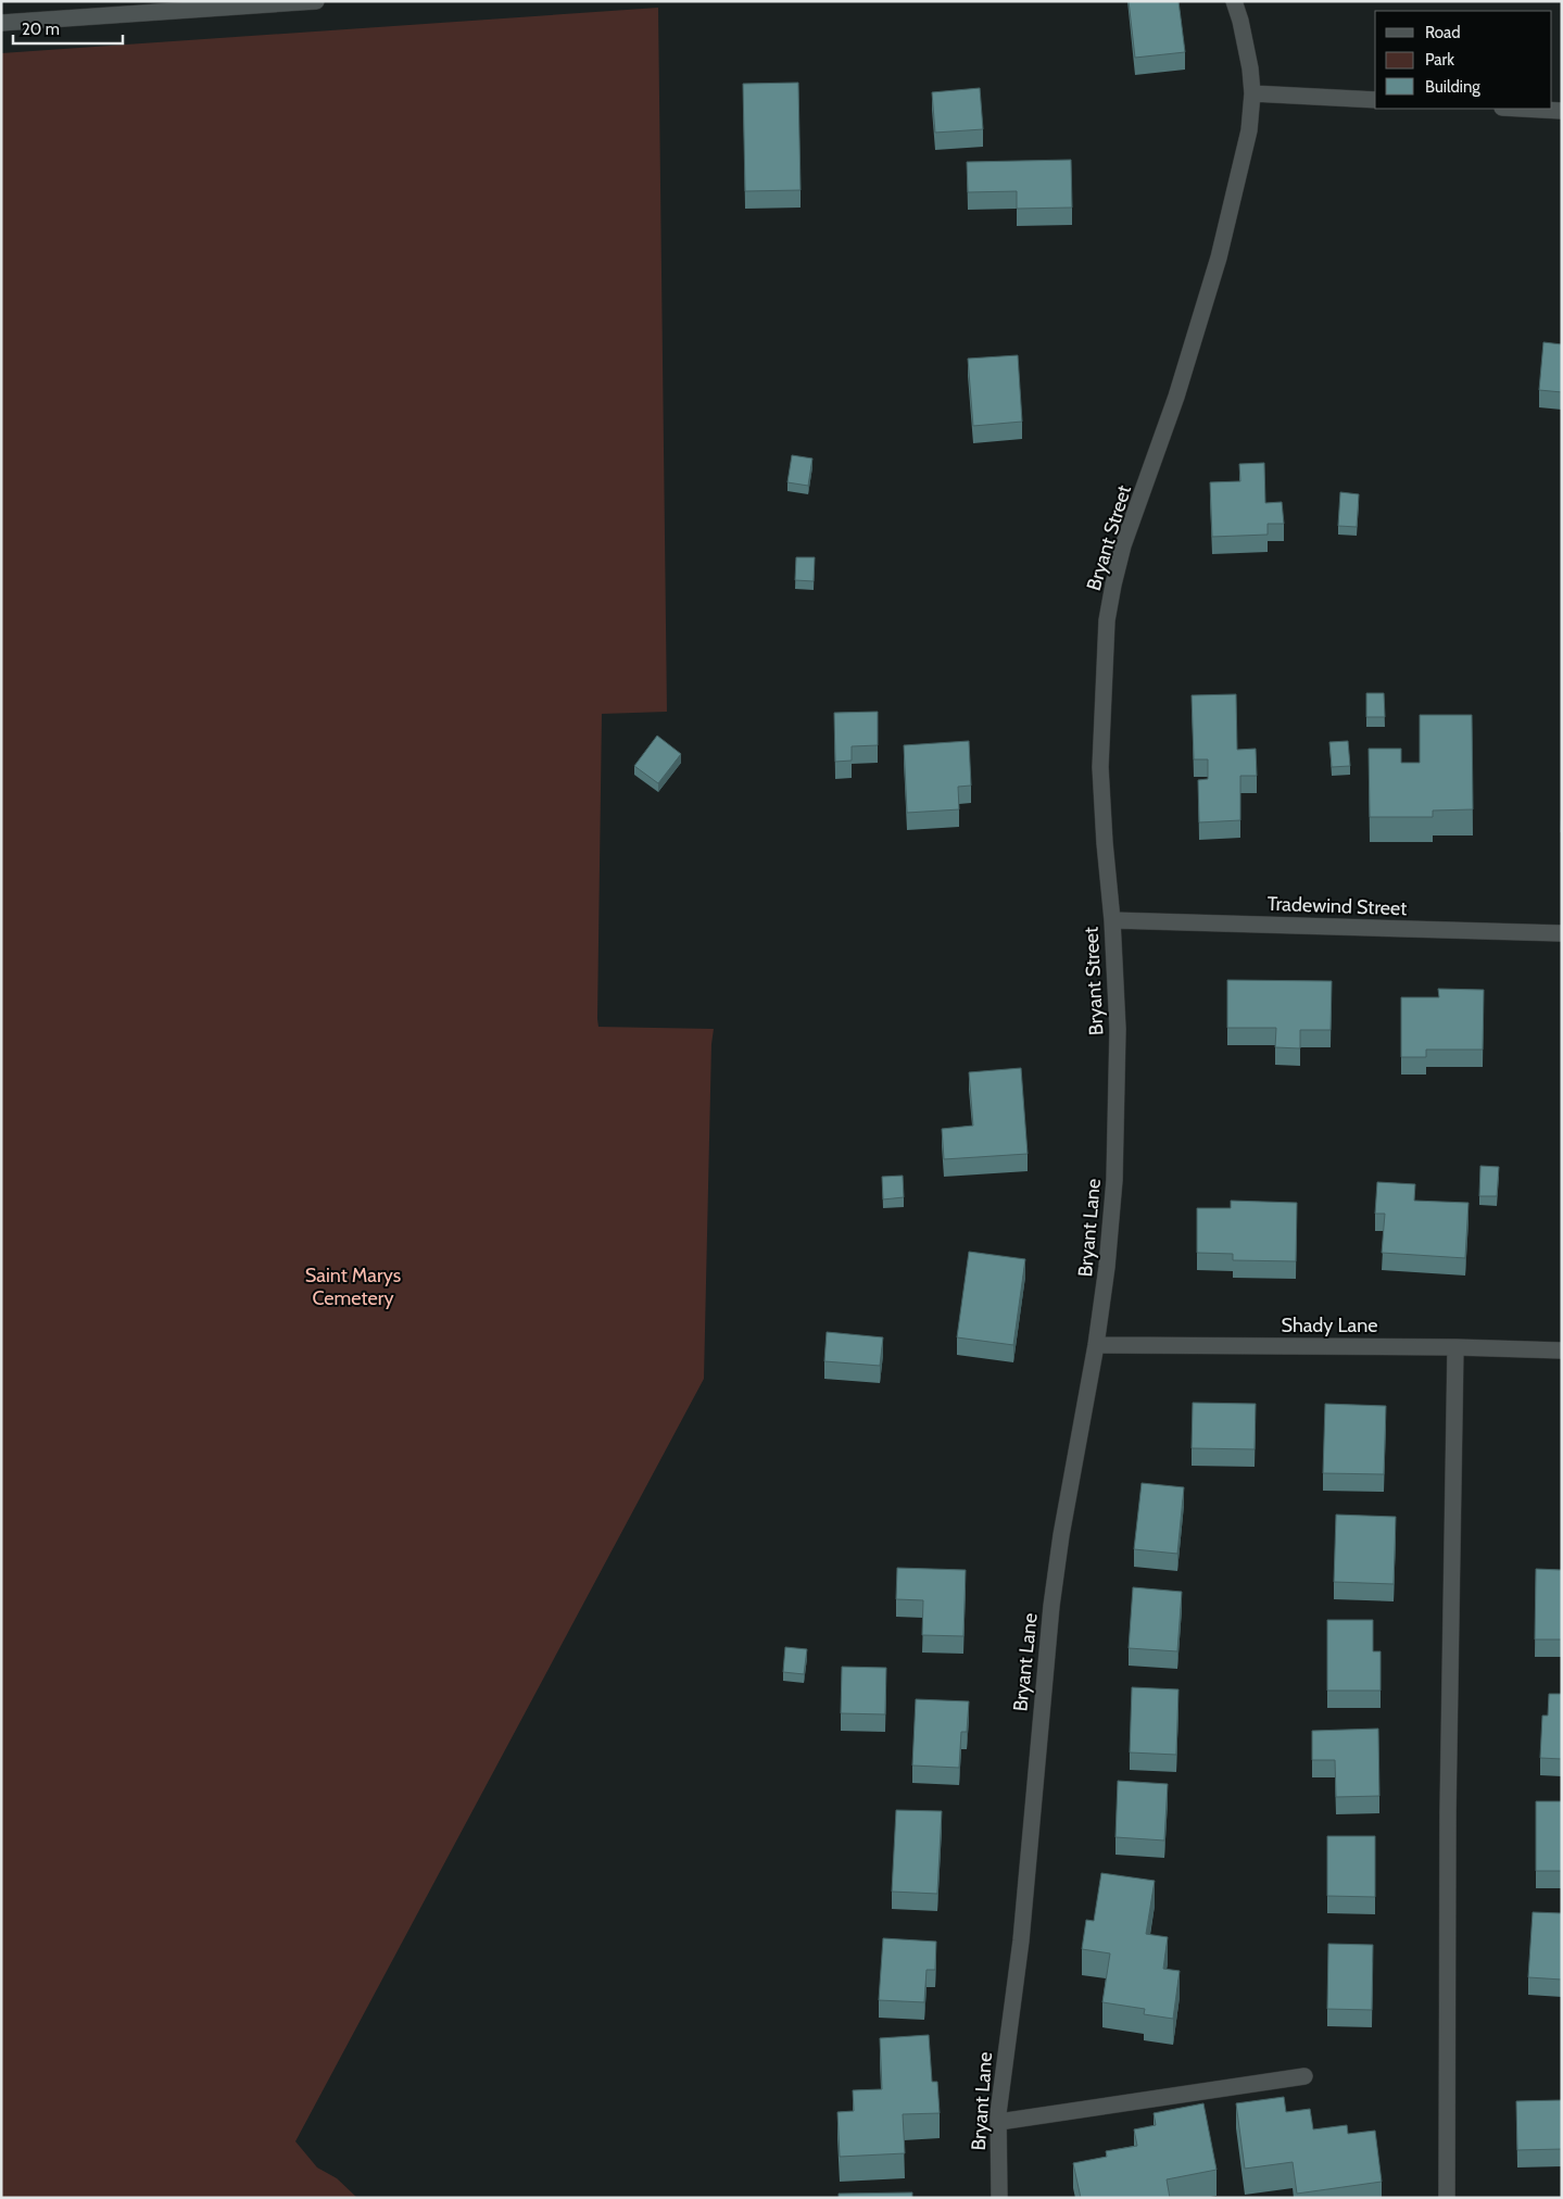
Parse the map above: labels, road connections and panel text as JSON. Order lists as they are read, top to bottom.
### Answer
{
  "streets": {
    "street": [
      "Bryant Street",
      "Tradewind Street",
      "Bryant Lane",
      "Shady Lane"
    ]
  },
  "crossings": [
    ["Bryant Street", "Tradewind Street"],
    ["Bryant Street", "Bryant Lane"],
    ["Bryant Lane", "Shady Lane"]
  ],
  "parks": ["Saint Marys Cemetery"],
  "legend": ["Road", "Park", "Building"],
  "scale_bar": "20 m"
}
